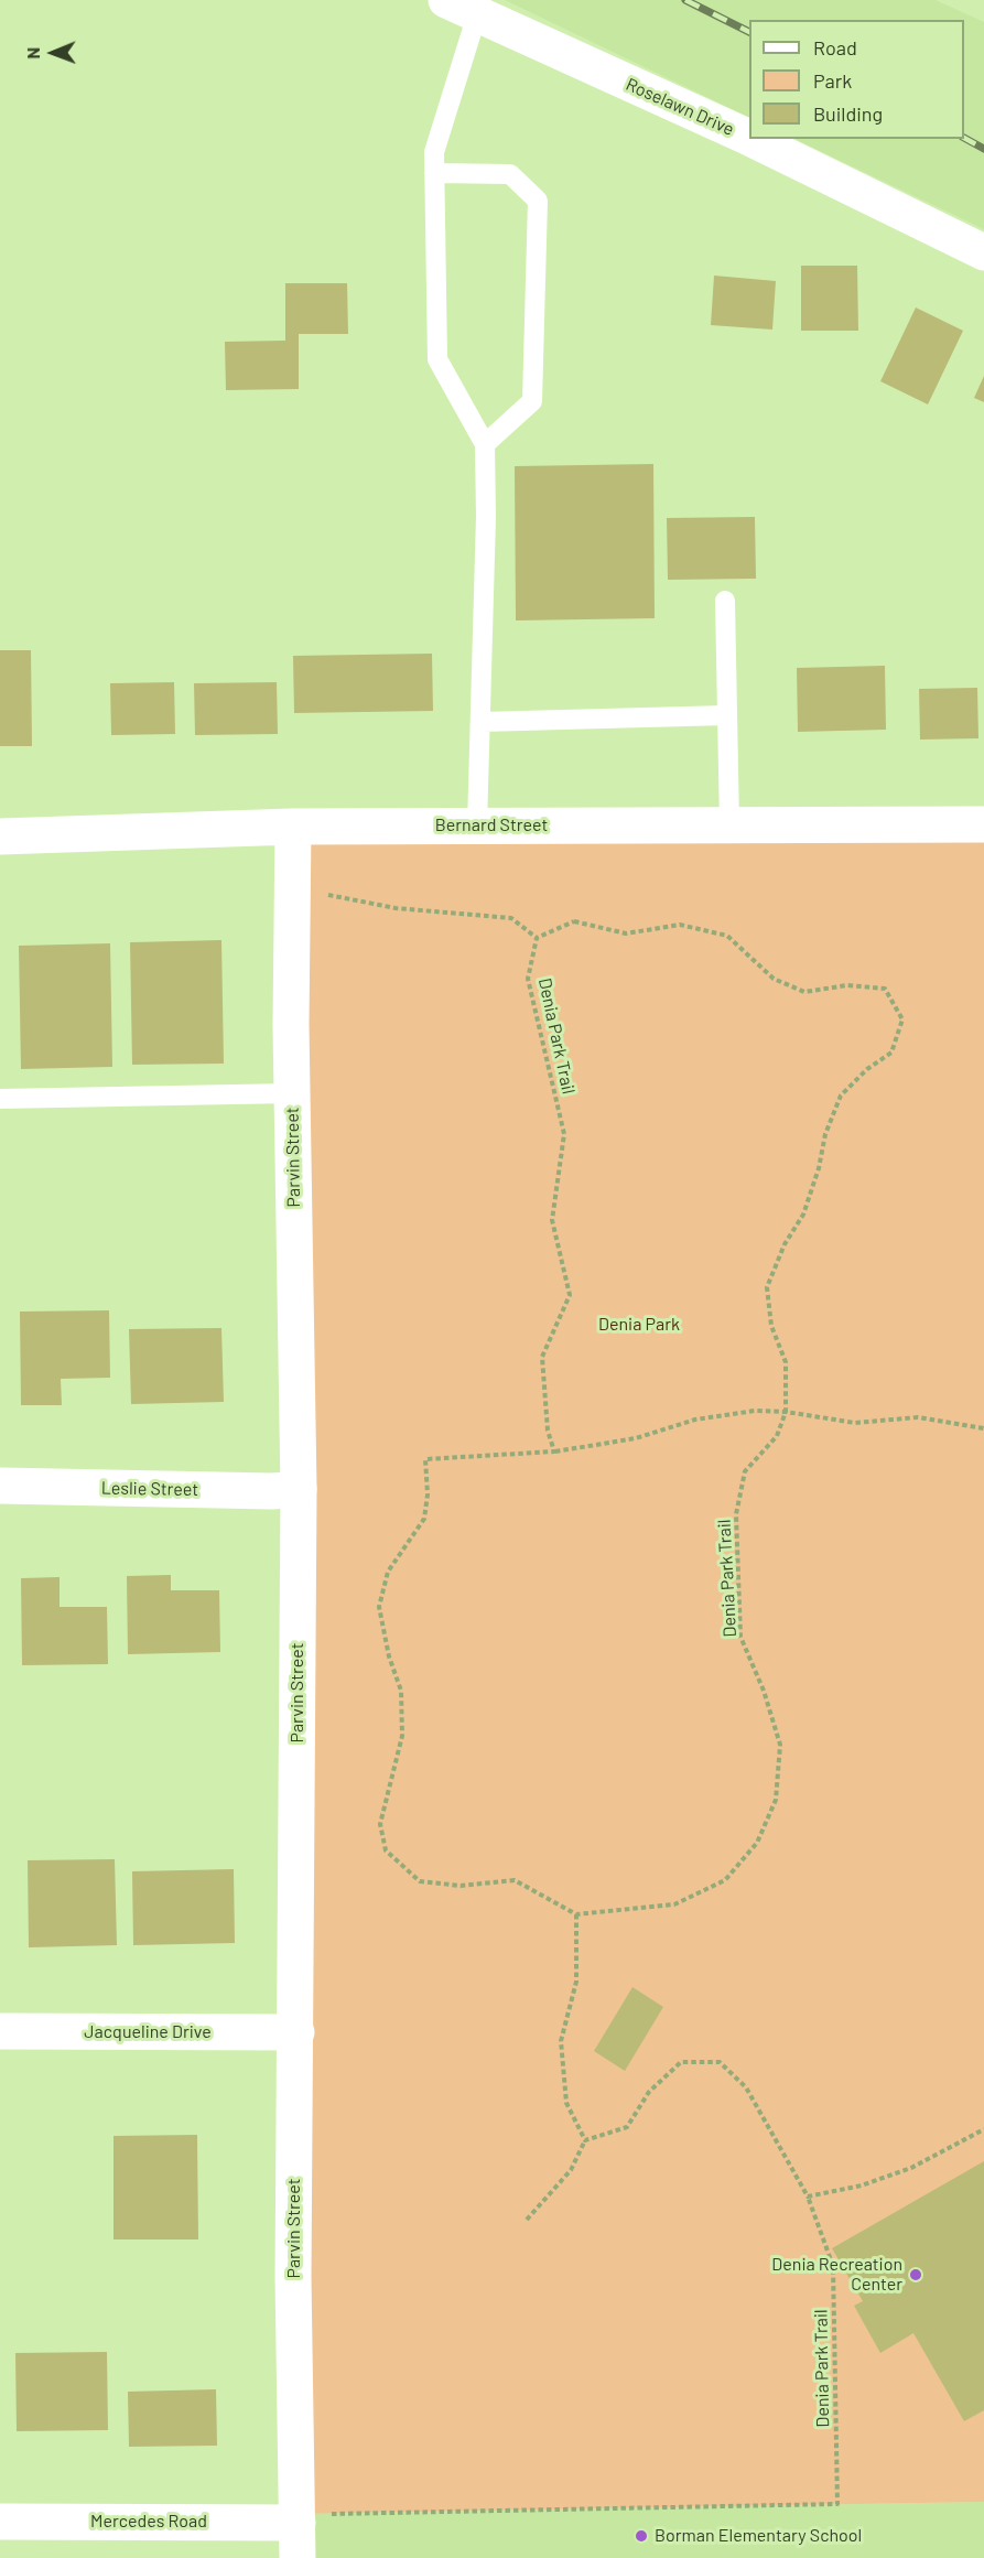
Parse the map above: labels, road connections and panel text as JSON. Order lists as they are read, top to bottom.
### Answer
{
  "streets": {
    "street": [
      "Roselawn Drive",
      "Bernard Street",
      "Parvin Street",
      "Leslie Street",
      "Jacqueline Drive",
      "Mercedes Road"
    ],
    "path": ["Denia Park Trail"]
  },
  "crossings": [
    ["Bernard Street", "Parvin Street"],
    ["Denia Park Trail", "Parvin Street"],
    ["Denia Park Trail", "Mercedes Road"],
    ["Parvin Street", "Leslie Street"],
    ["Parvin Street", "Jacqueline Drive"],
    ["Parvin Street", "Mercedes Road"]
  ],
  "parks": ["Denia Park"],
  "places": ["Denia Recreation Center", "Borman Elementary School"],
  "legend": ["Road", "Park", "Building"],
  "north": "left"
}
